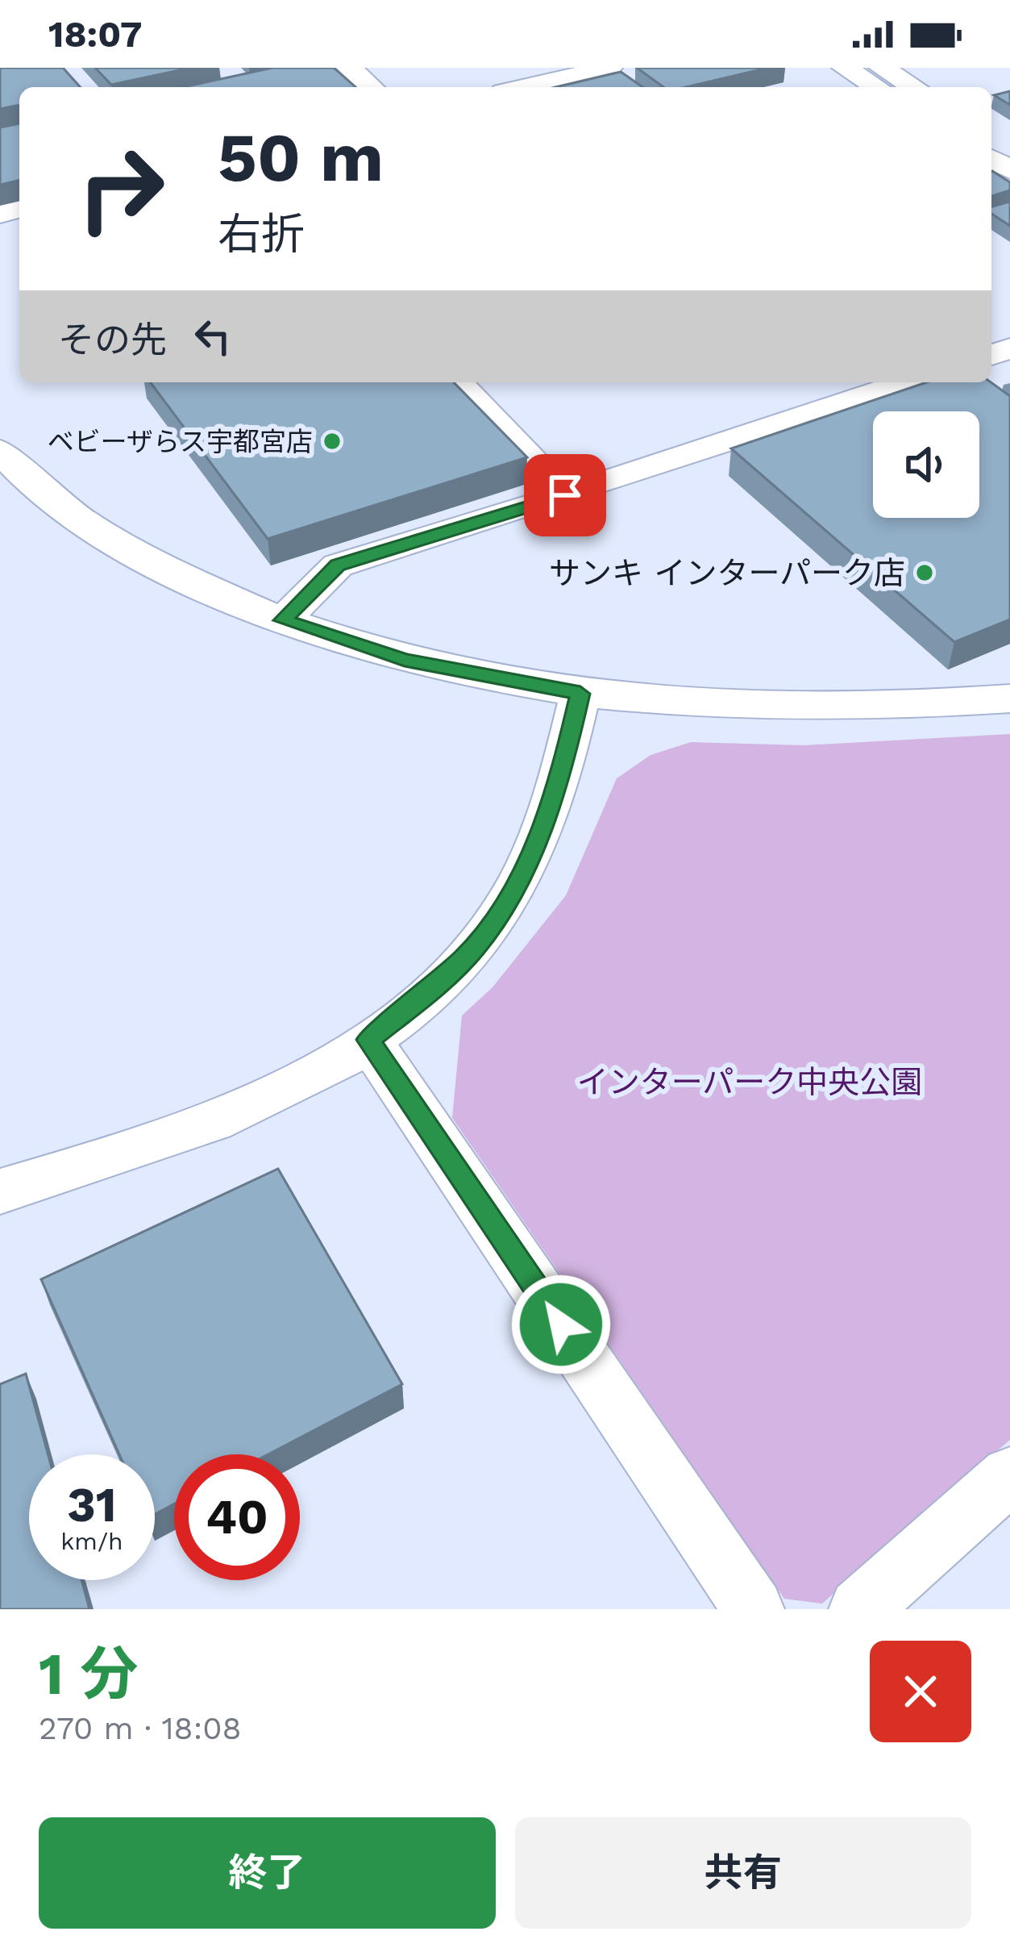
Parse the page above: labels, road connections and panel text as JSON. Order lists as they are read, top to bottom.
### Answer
{
  "parks": ["インターパーク中央公園"],
  "places": ["ベビーザらス宇都宮店", "サンキ インターパーク店"],
  "page": {
    "status": "18:07",
    "turn": ["50 m", "右折"],
    "then": "その先",
    "speed": "31 km/h",
    "limit": "40",
    "heading": ["1 分", "270 m · 18:08"],
    "buttons": ["終了", "共有"]
  }
}
